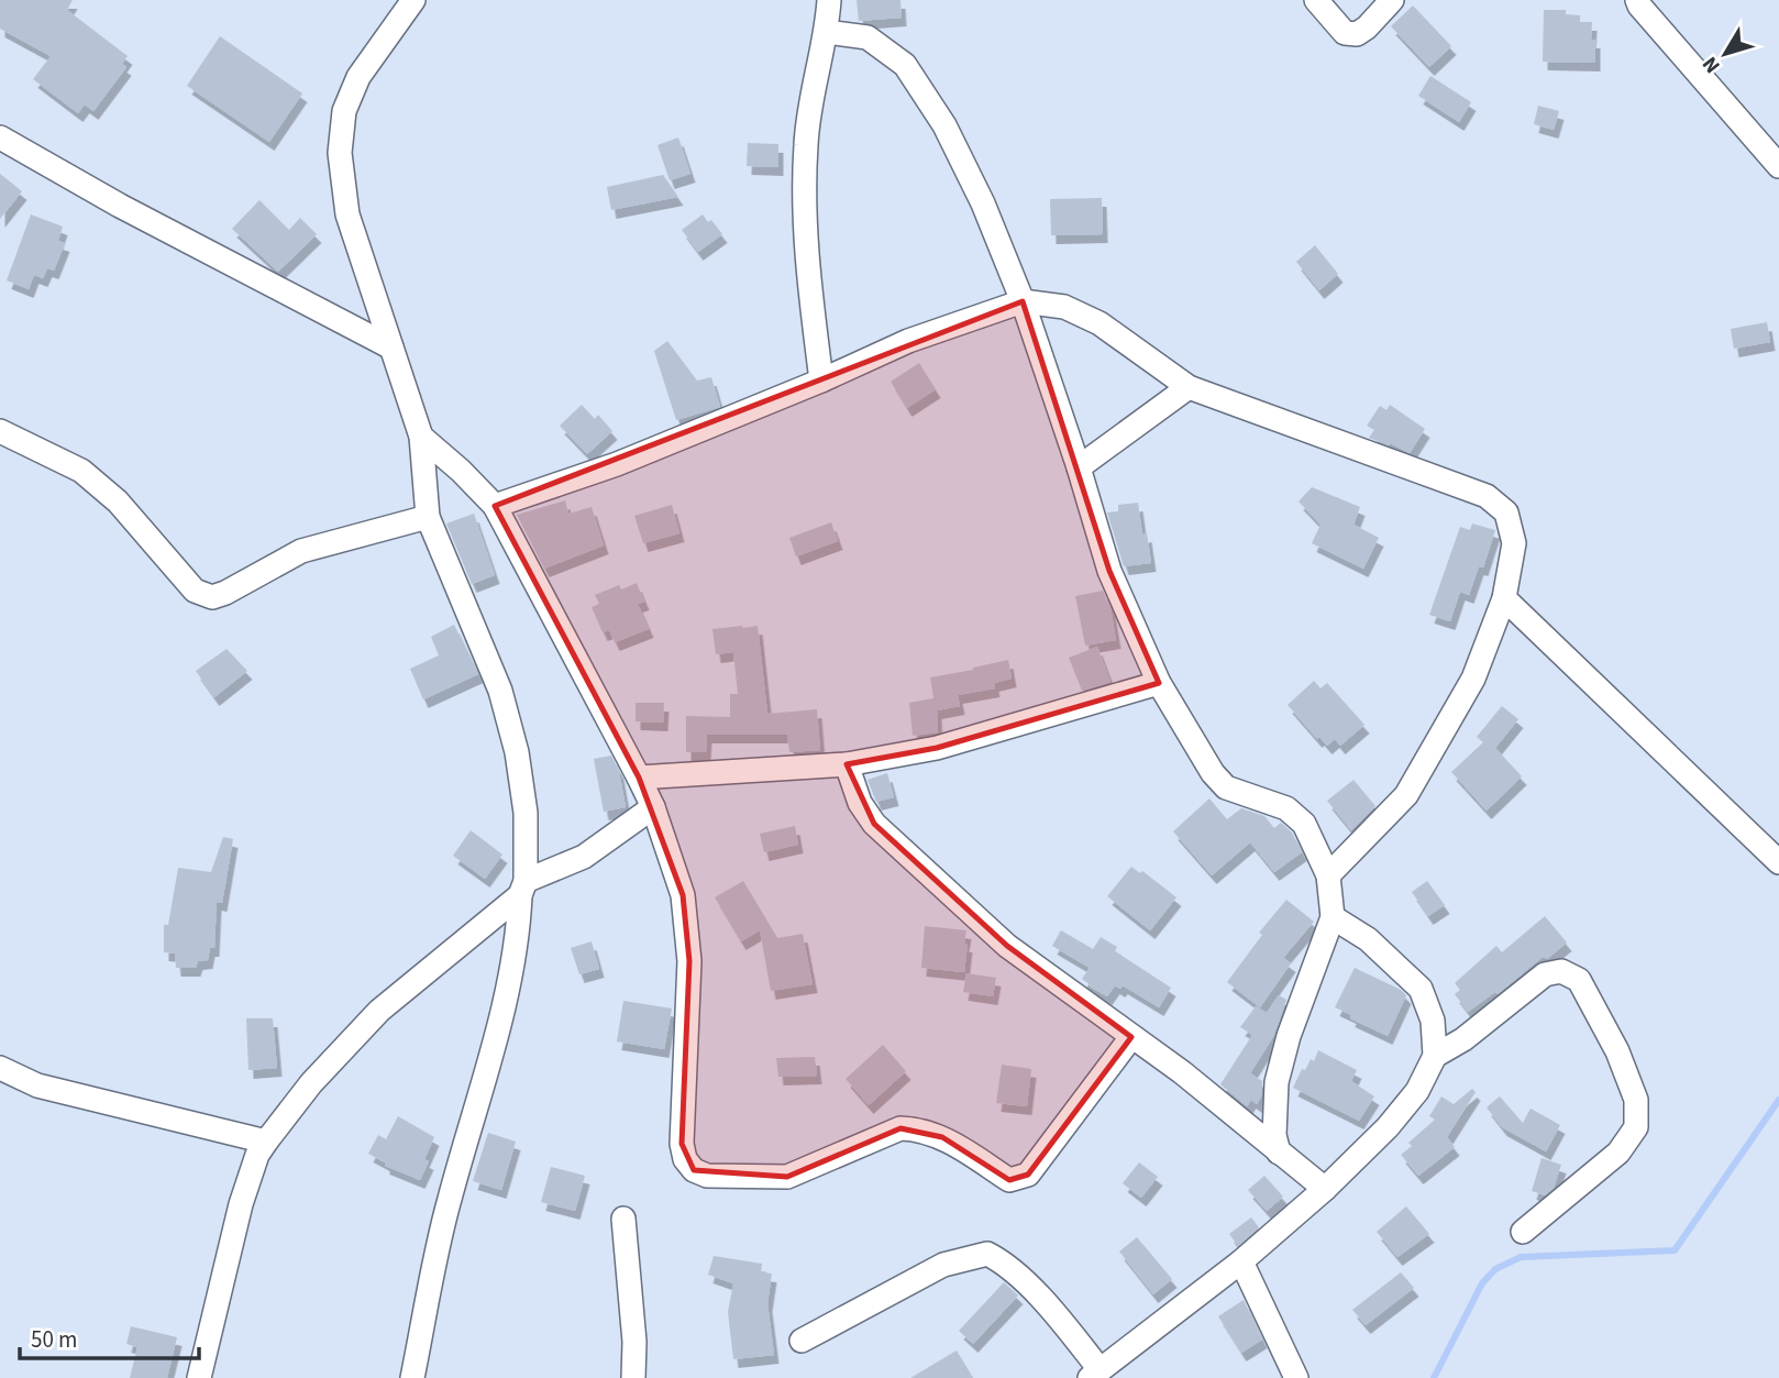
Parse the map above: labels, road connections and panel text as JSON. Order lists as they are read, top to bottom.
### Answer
{
  "scale_bar": "50 m",
  "north": "bottom left"
}
